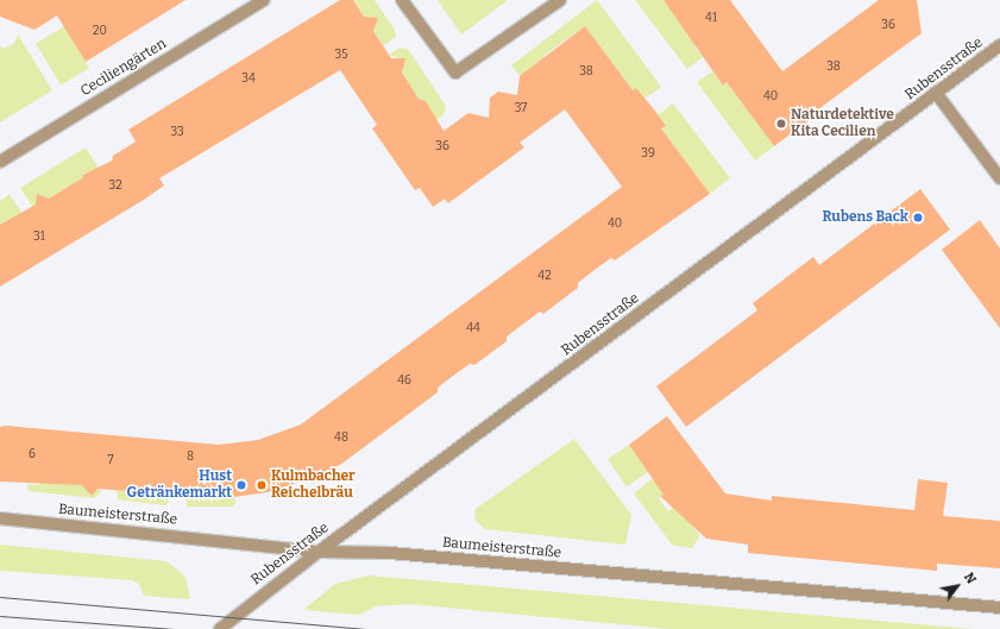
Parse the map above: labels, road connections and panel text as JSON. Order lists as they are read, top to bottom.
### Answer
{
  "streets": {
    "street": ["Ceciliengärten", "Rubensstraße", "Baumeisterstraße"]
  },
  "crossings": [
    ["Rubensstraße", "Baumeisterstraße"]
  ],
  "places": [
    "Naturdetektive Kita Cecilien",
    "Rubens Back",
    "Hust Getränkemarkt",
    "Kulmbacher Reichelbräu"
  ],
  "house_numbers": [
    "41",
    "36",
    "20",
    "35",
    "38",
    "38",
    "34",
    "40",
    "37",
    "33",
    "36",
    "39",
    "32",
    "40",
    "31",
    "42",
    "44",
    "46",
    "48",
    "6",
    "8",
    "7"
  ],
  "north": "top right"
}
